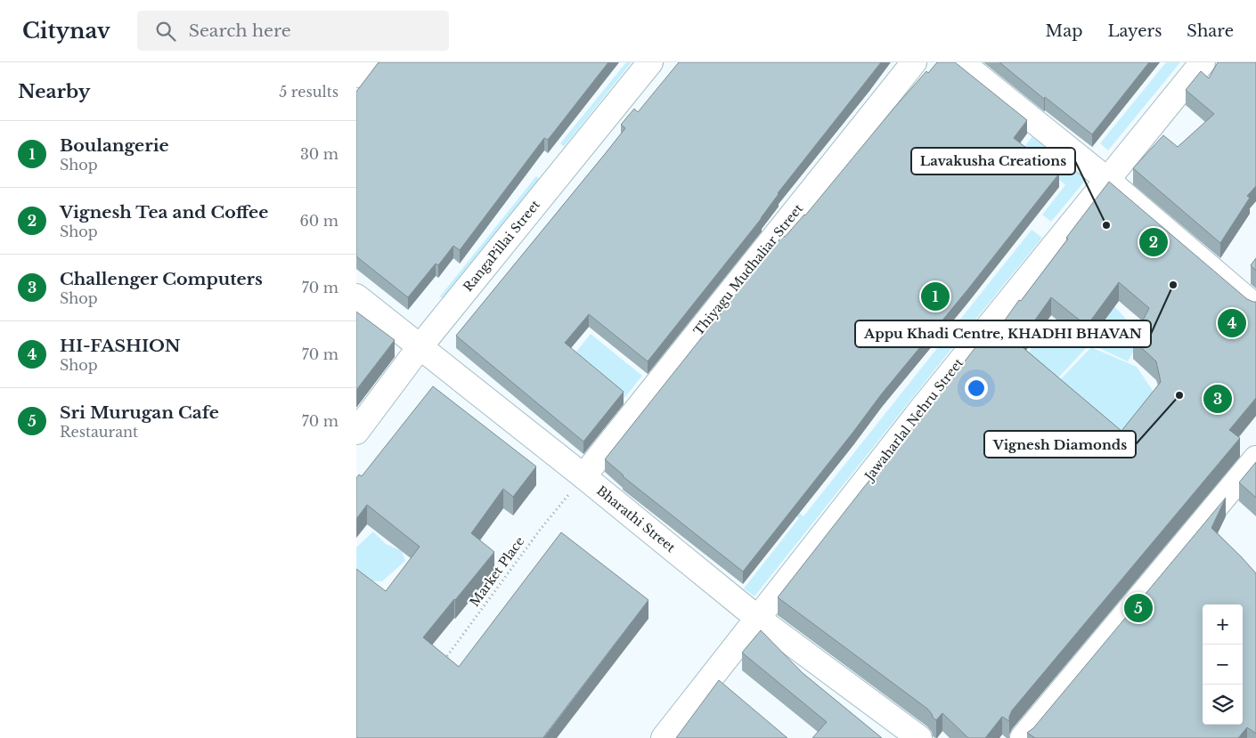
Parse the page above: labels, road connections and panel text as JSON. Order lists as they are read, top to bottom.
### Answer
{
  "streets": {
    "street": [
      "RangaPillai Street",
      "Thiyagu Mudhaliar Street",
      "Jawaharlal Nehru Street",
      "Bharathi Street"
    ],
    "path": ["Market Place"]
  },
  "crossings": [
    ["RangaPillai Street", "Bharathi Street"],
    ["Thiyagu Mudhaliar Street", "Bharathi Street"],
    ["Thiyagu Mudhaliar Street", "Market Place"],
    ["Jawaharlal Nehru Street", "Bharathi Street"],
    ["Bharathi Street", "Market Place"]
  ],
  "places": ["Lavakusha Creations", "Appu Khadi Centre, KHADHI BHAVAN", "Vignesh Diamonds"],
  "page": {
    "header": "Citynav",
    "search": "Search here",
    "nav": ["Map", "Layers", "Share"],
    "heading": ["Nearby", "5 results"],
    "list": [
      {
        "mark": "1",
        "name": "Boulangerie",
        "note": "Shop",
        "value": "30 m"
      },
      {
        "mark": "2",
        "name": "Vignesh Tea and Coffee",
        "note": "Shop",
        "value": "60 m"
      },
      {
        "mark": "3",
        "name": "Challenger Computers",
        "note": "Shop",
        "value": "70 m"
      },
      {
        "mark": "4",
        "name": "HI-FASHION",
        "note": "Shop",
        "value": "70 m"
      },
      {
        "mark": "5",
        "name": "Sri Murugan Cafe",
        "note": "Restaurant",
        "value": "70 m"
      }
    ],
    "pins": [
      "2",
      "1",
      "4",
      "3",
      "5"
    ],
    "map_buttons": ["+", "−"]
  }
}
